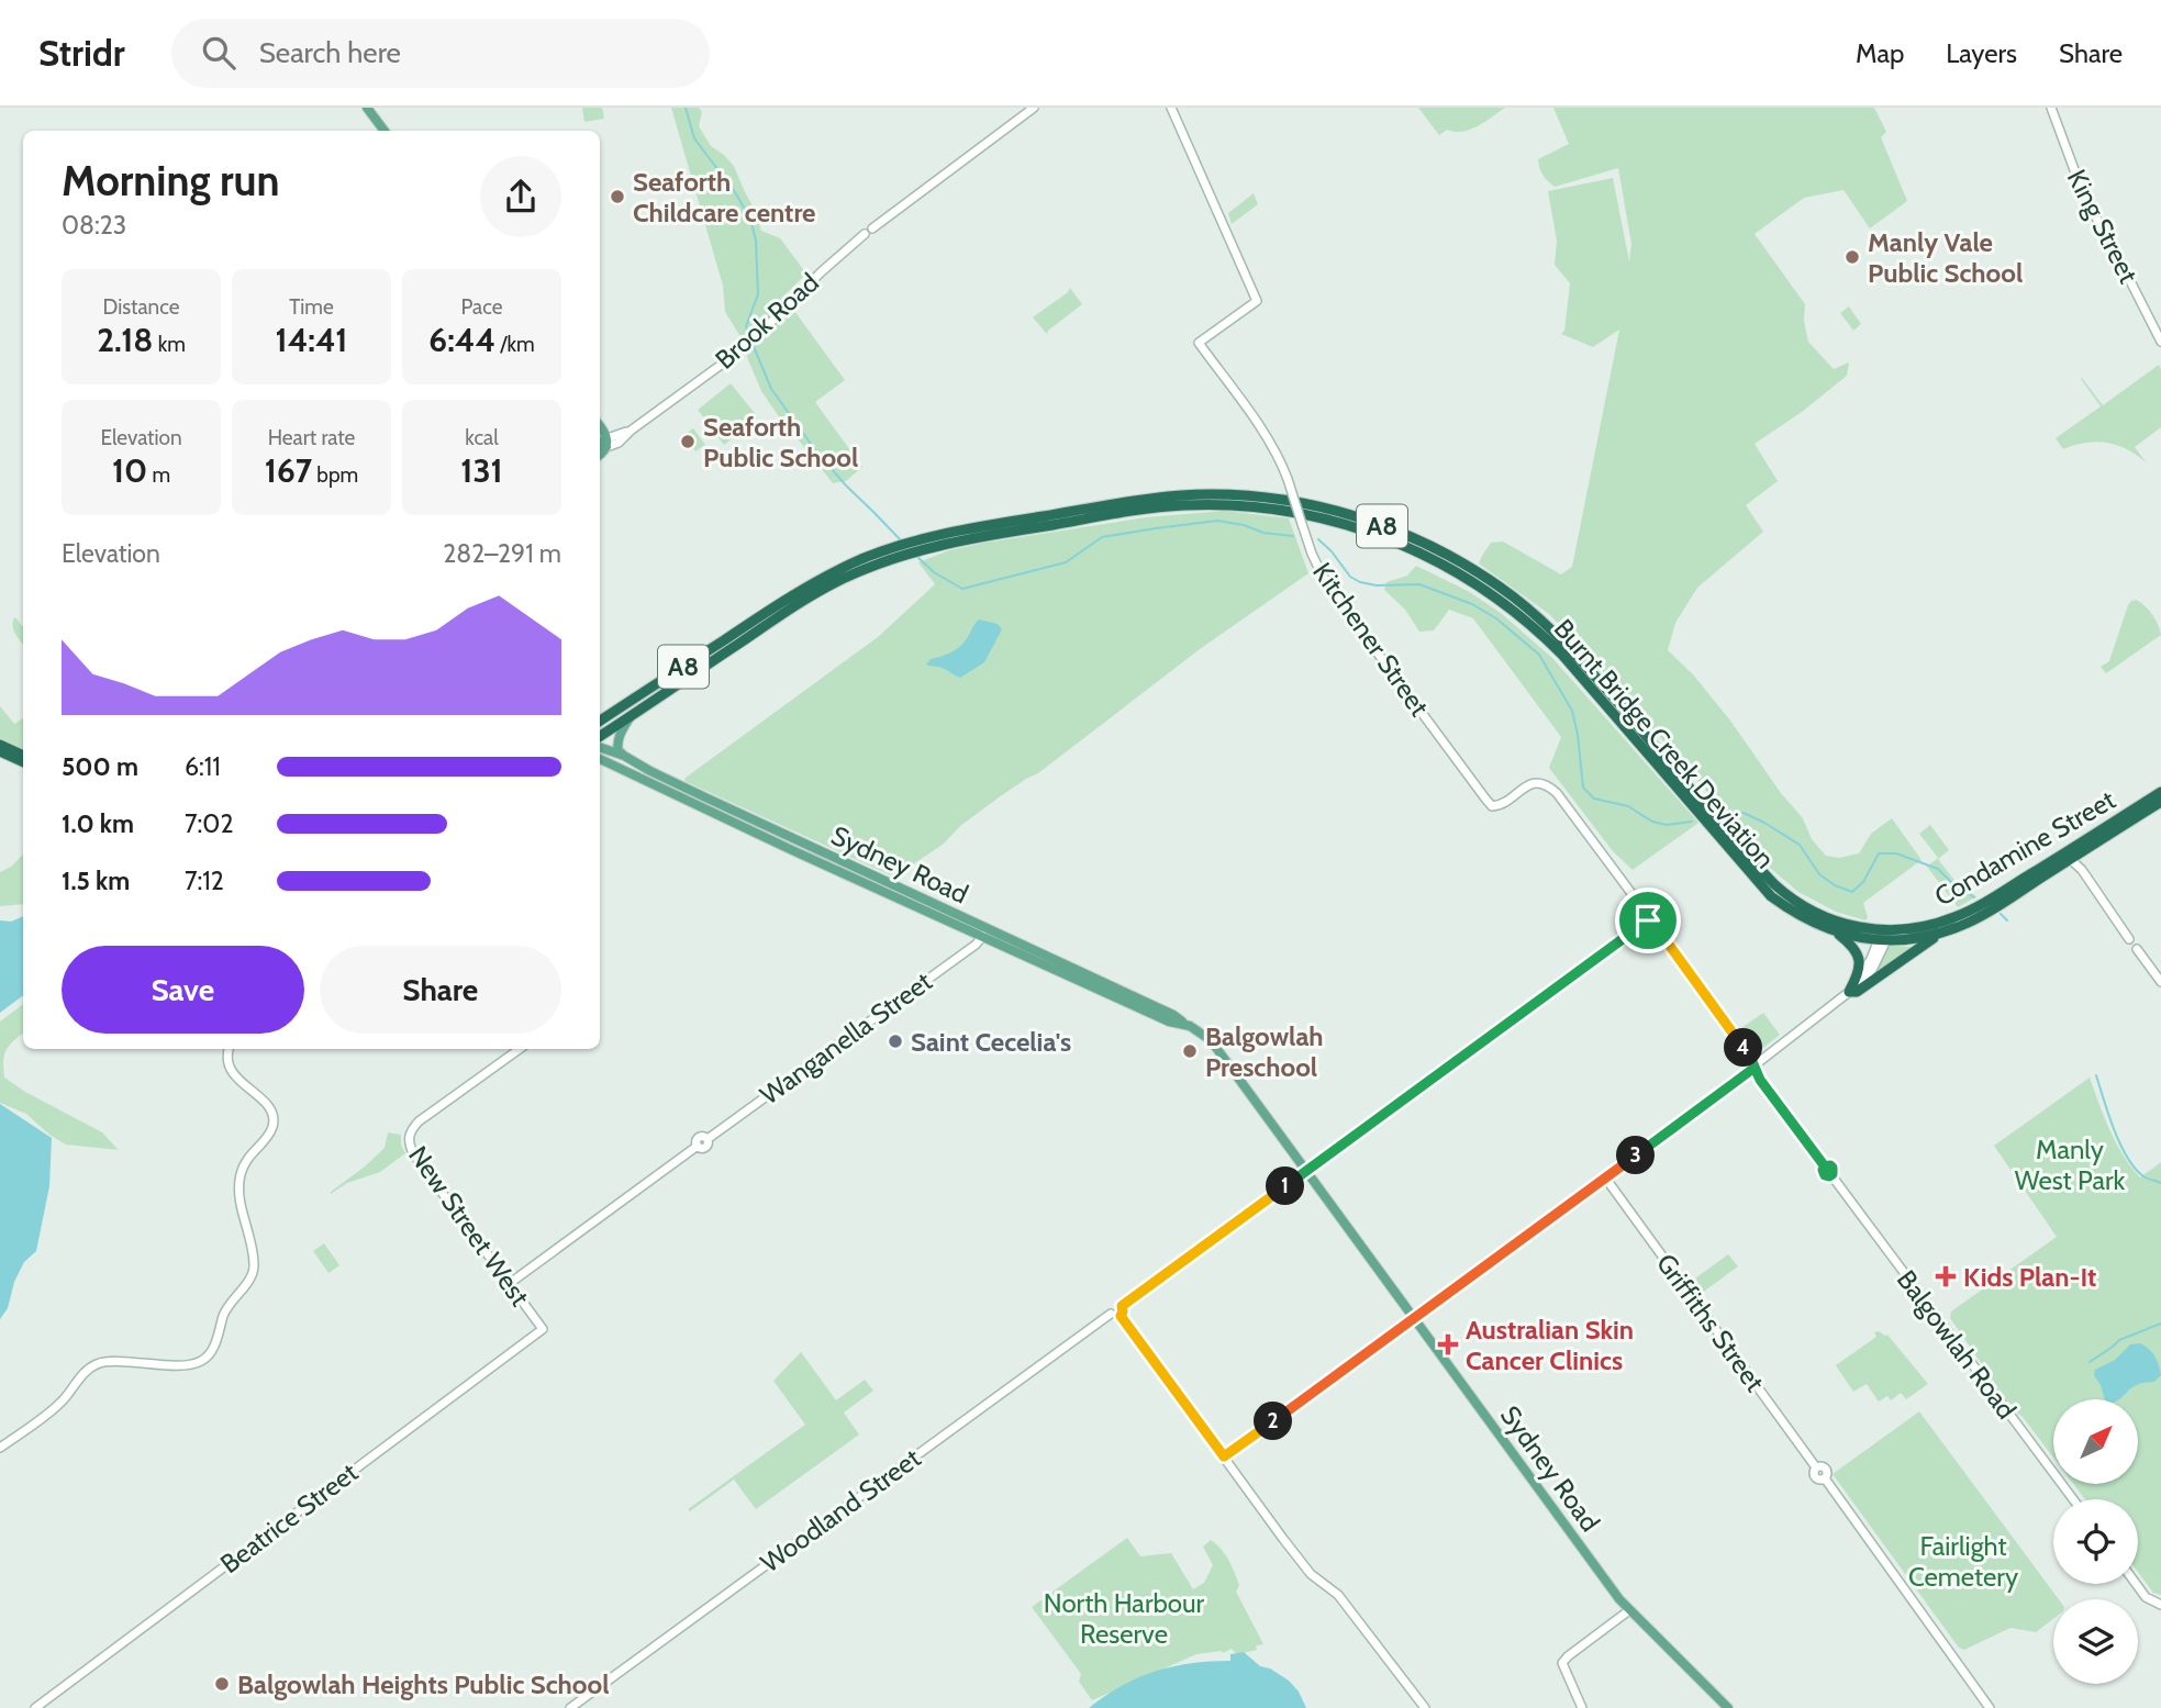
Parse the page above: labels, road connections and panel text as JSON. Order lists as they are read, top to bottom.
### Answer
{
  "streets": {
    "highway": ["A8", "Burnt Bridge Creek Deviation", "Condamine Street"],
    "main road": ["Sydney Road"],
    "street": [
      "King Street",
      "Brook Road",
      "Kitchener Street",
      "Wanganella Street",
      "New Street West",
      "Griffiths Street",
      "Balgowlah Road",
      "Woodland Street",
      "Beatrice Street"
    ]
  },
  "crossings": [
    ["Kitchener Street", "Woodland Street"],
    ["Burnt Bridge Creek Deviation", "Condamine Street"],
    ["Sydney Road", "Wanganella Street"],
    ["Sydney Road", "Woodland Street"],
    ["Wanganella Street", "New Street West"],
    ["New Street West", "Beatrice Street"]
  ],
  "parks": ["Manly West Park", "Fairlight Cemetery", "North Harbour Reserve"],
  "places": {
    "other": [
      "Seaforth Childcare centre",
      "Manly Vale Public School",
      "Seaforth Public School",
      "Saint Cecelia's",
      "Balgowlah Preschool",
      "Balgowlah Heights Public School"
    ],
    "health": ["Kids Plan-It", "Australian Skin Cancer Clinics"]
  },
  "north": "top right",
  "page": {
    "header": "Stridr",
    "search": "Search here",
    "nav": ["Map", "Layers", "Share"],
    "heading": ["Morning run", "08:23"],
    "stats": [
      ["Distance", "2.18 km"],
      ["Time", "14:41"],
      ["Pace", "6:44 /km"],
      ["Elevation", "10 m"],
      ["Heart rate", "167 bpm"],
      ["kcal", "131"]
    ],
    "chart": ["Elevation", "282–291 m"],
    "list": [
      {
        "name": "500 m",
        "note": "6:11"
      },
      {
        "name": "1.0 km",
        "note": "7:02"
      },
      {
        "name": "1.5 km",
        "note": "7:12"
      }
    ],
    "buttons": ["Save", "Share"],
    "pins": [
      "4",
      "3",
      "1",
      "2"
    ]
  }
}
